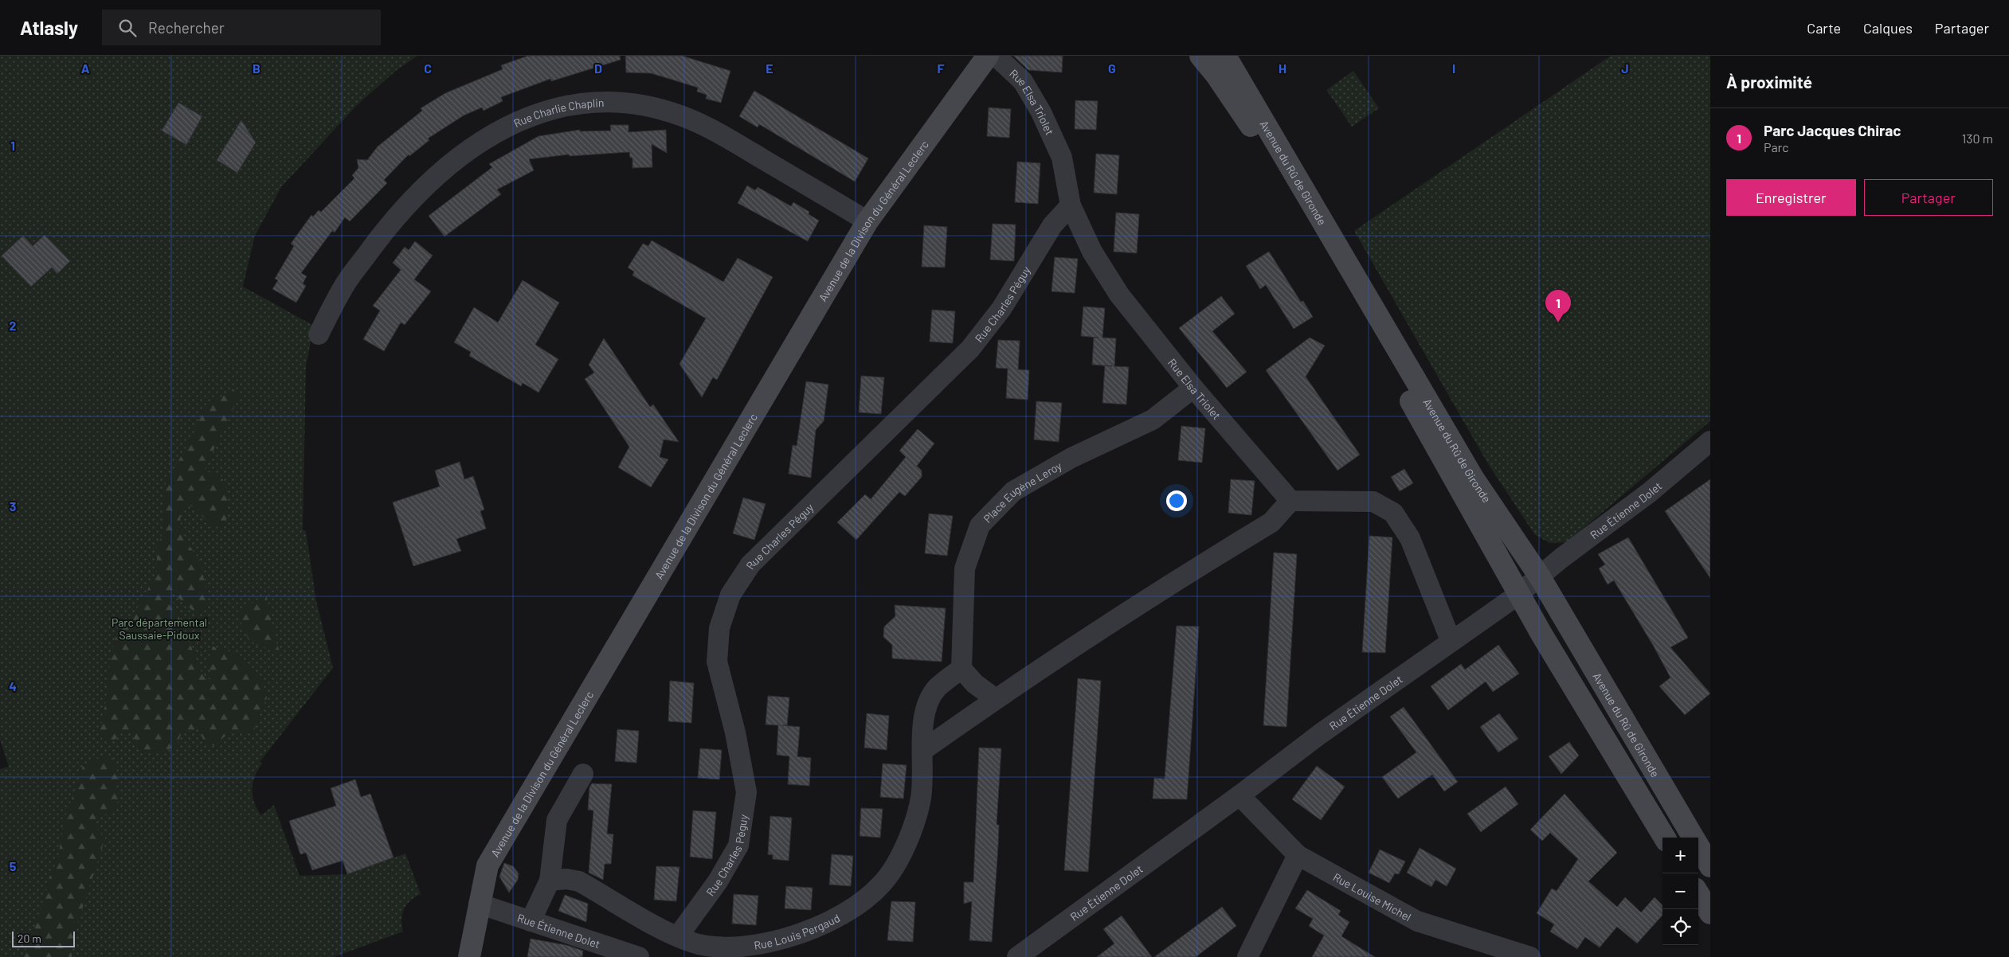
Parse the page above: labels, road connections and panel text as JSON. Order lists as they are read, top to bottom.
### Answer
{
  "streets": {
    "main road": ["Avenue du Rû de Gironde", "Avenue de la Divison du Général Leclerc"],
    "street": [
      "Rue Elsa Triolet",
      "Rue Charlie Chaplin",
      "Rue Charles Péguy",
      "Place Eugène Leroy",
      "Rue Étienne Dolet",
      "Rue Louise Michel",
      "Rue Louis Pergaud"
    ]
  },
  "crossings": [
    ["Rue Elsa Triolet", "Rue Charles Péguy"],
    ["Rue Elsa Triolet", "Place Eugène Leroy"],
    ["Rue Charlie Chaplin", "Avenue de la Divison du Général Leclerc"],
    ["Avenue du Rû de Gironde", "Rue Étienne Dolet"],
    ["Avenue de la Divison du Général Leclerc", "Rue Étienne Dolet"],
    ["Rue Charles Péguy", "Rue Louis Pergaud"],
    ["Rue Étienne Dolet", "Rue Louise Michel"]
  ],
  "parks": ["Parc départemental Saussaie-Pidoux"],
  "scale_bar": "20 m",
  "page": {
    "header": "Atlasly",
    "search": "Rechercher",
    "nav": ["Carte", "Calques", "Partager"],
    "heading": "À proximité",
    "list": [
      {
        "mark": "1",
        "name": "Parc Jacques Chirac",
        "note": "Parc",
        "value": "130 m"
      }
    ],
    "buttons": ["Enregistrer", "Partager"],
    "pins": "1",
    "map_buttons": ["+", "−"],
    "scale": "20 m"
  },
  "grid": {
    "columns": [
      "A",
      "B",
      "C",
      "D",
      "E",
      "F",
      "G",
      "H",
      "I",
      "J"
    ],
    "rows": [
      "1",
      "2",
      "3",
      "4",
      "5"
    ]
  }
}
